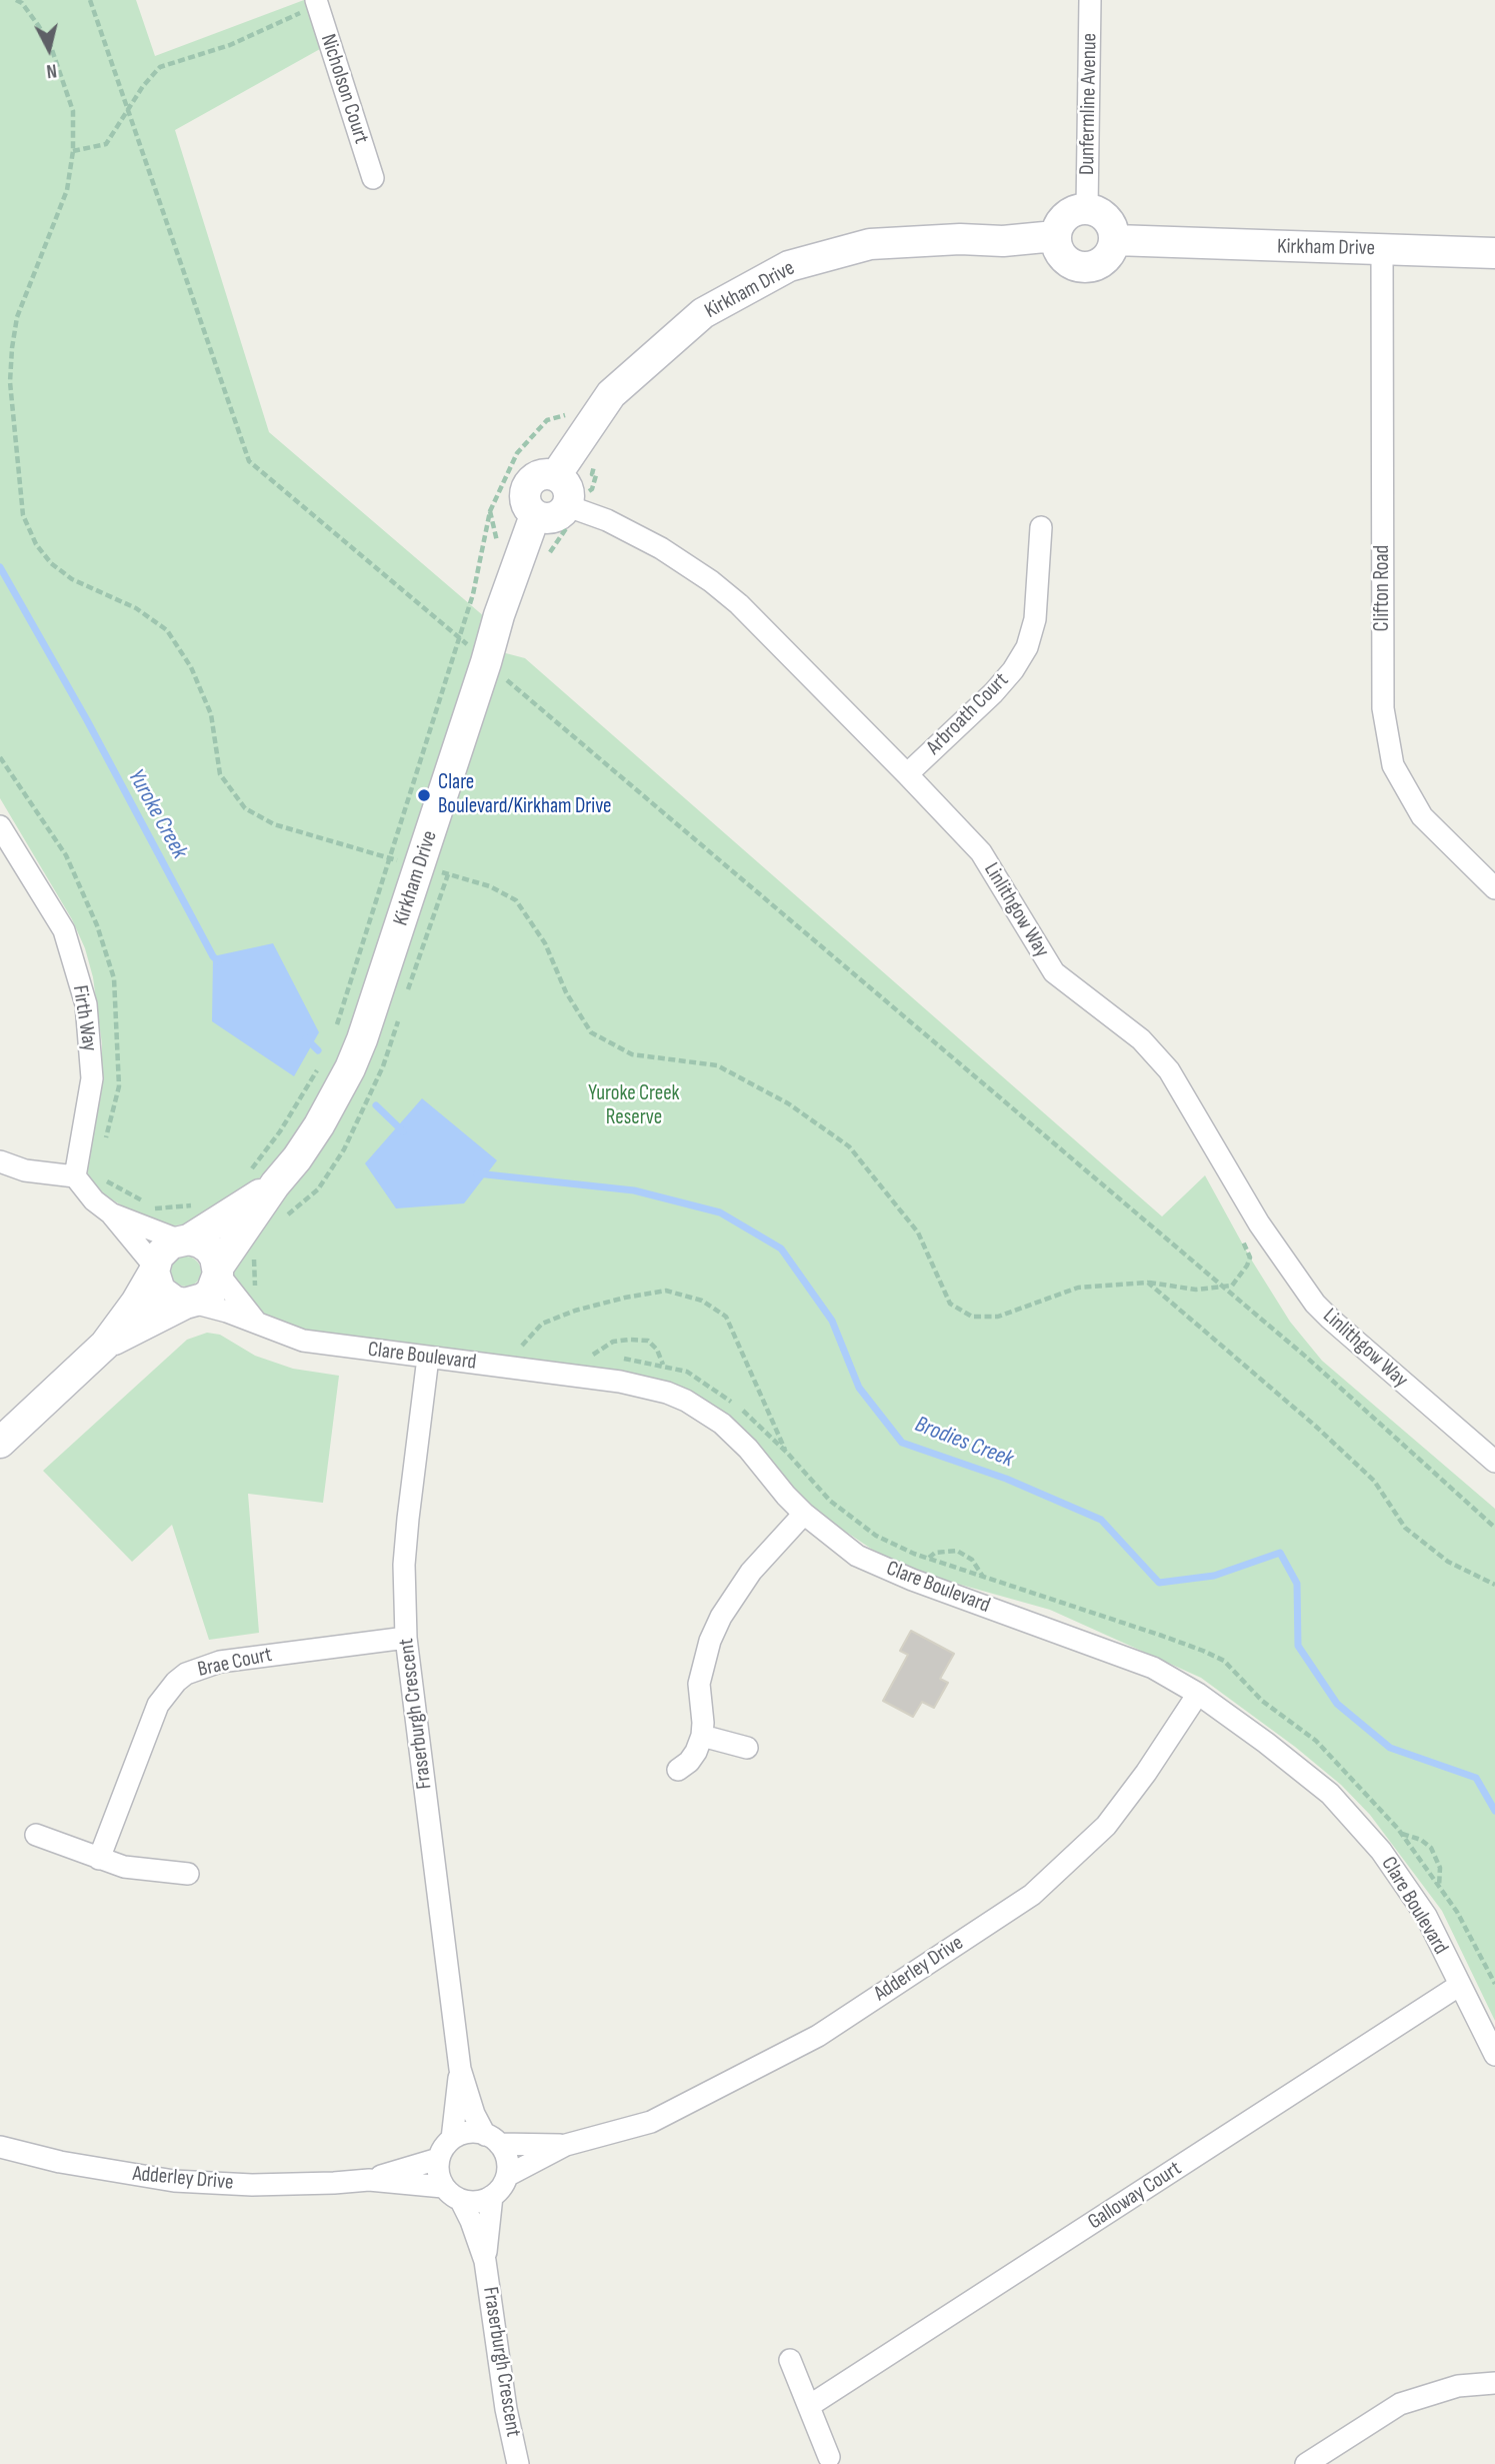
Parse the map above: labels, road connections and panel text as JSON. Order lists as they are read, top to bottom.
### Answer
{
  "streets": {
    "street": [
      "Nicholson Court",
      "Dunfermline Avenue",
      "Kirkham Drive",
      "Clifton Road",
      "Arbroath Court",
      "Linlithgow Way",
      "Firth Way",
      "Clare Boulevard",
      "Brae Court",
      "Fraserburgh Crescent",
      "Adderley Drive",
      "Galloway Court"
    ]
  },
  "crossings": [
    ["Dunfermline Avenue", "Kirkham Drive"],
    ["Kirkham Drive", "Clifton Road"],
    ["Kirkham Drive", "Linlithgow Way"],
    ["Kirkham Drive", "Clare Boulevard"],
    ["Arbroath Court", "Linlithgow Way"],
    ["Clare Boulevard", "Fraserburgh Crescent"],
    ["Clare Boulevard", "Adderley Drive"],
    ["Clare Boulevard", "Galloway Court"],
    ["Brae Court", "Fraserburgh Crescent"],
    ["Fraserburgh Crescent", "Adderley Drive"]
  ],
  "water": ["Yuroke Creek", "Brodies Creek"],
  "parks": ["Yuroke Creek Reserve"],
  "places": ["Clare Boulevard/Kirkham Drive"],
  "north": "bottom"
}
